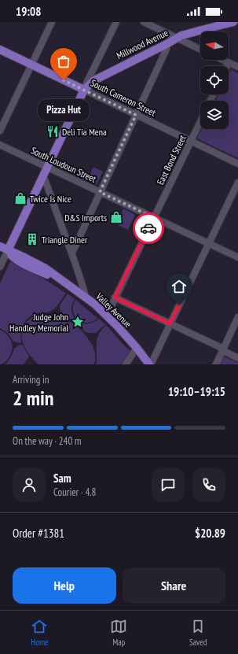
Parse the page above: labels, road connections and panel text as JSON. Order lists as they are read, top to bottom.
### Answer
{
  "streets": {
    "main road": ["Millwood Avenue", "South Cameron Street", "Valley Avenue"],
    "street": ["East Bond Street", "South Loudoun Street"]
  },
  "crossings": [
    ["Millwood Avenue", "South Cameron Street"],
    ["South Cameron Street", "East Bond Street"],
    ["East Bond Street", "South Loudoun Street"],
    ["East Bond Street", "Valley Avenue"]
  ],
  "places": {
    "other": ["Pizza Hut"],
    "restaurant": ["Deli Tia Mena"],
    "shop": ["Twice Is Nice", "D&S Imports"],
    "building": ["Triangle Diner"],
    "place": ["Judge John Handley Memorial"]
  },
  "north": "left",
  "page": {
    "status": "19:08",
    "bubble": "Pizza Hut",
    "heading": ["2 min", "Arriving in", "19:10–19:15"],
    "panel": [
      "Sam",
      "Courier · 4.8",
      "Order #1381",
      "$20.89"
    ],
    "bar": "On the way · 240 m",
    "buttons": ["Help", "Share"],
    "tabs": ["Home", "Map", "Saved"]
  }
}
